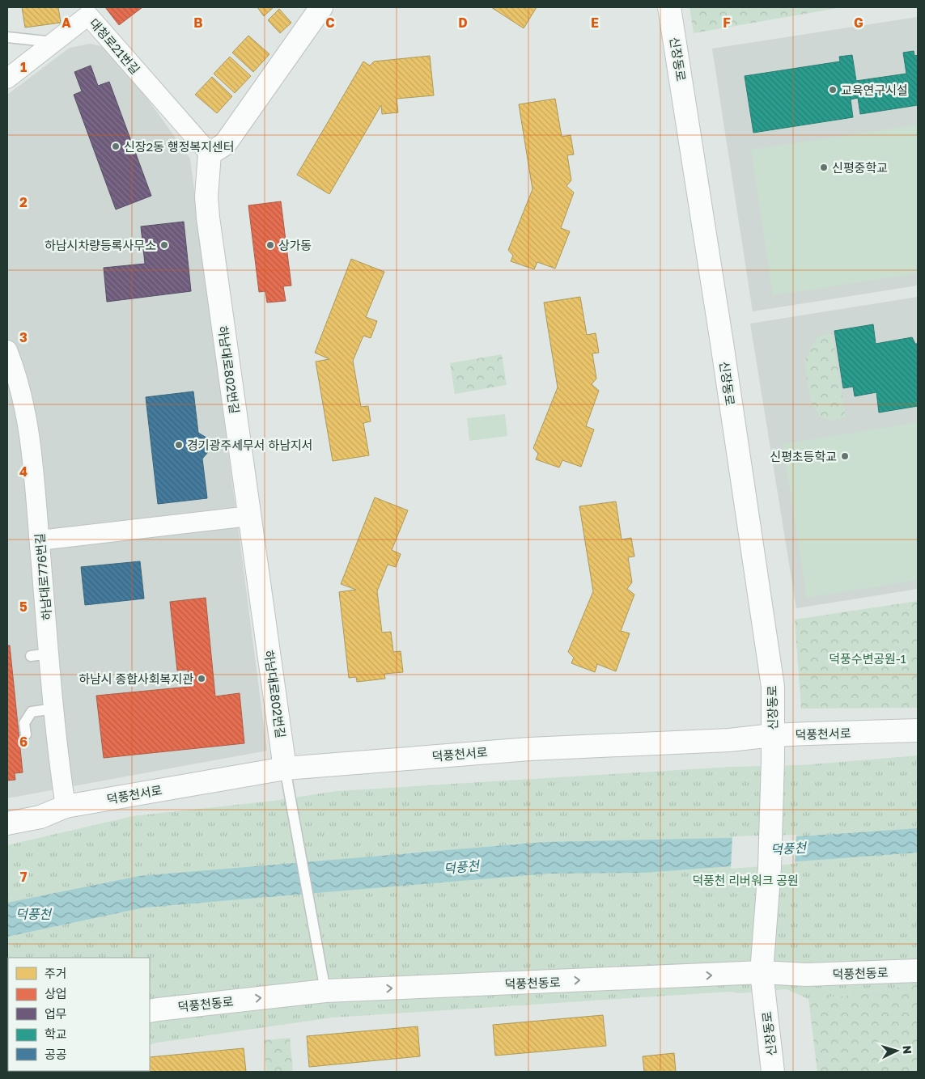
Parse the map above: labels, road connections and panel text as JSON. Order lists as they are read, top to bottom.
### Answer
{
  "streets": {
    "street": [
      "대청로21번길",
      "신장동로",
      "하남대로802번길",
      "하남대로776번길",
      "덕풍천서로",
      "덕풍천동로"
    ]
  },
  "crossings": [
    ["대청로21번길", "하남대로802번길"],
    ["신장동로", "덕풍천서로"],
    ["신장동로", "덕풍천동로"],
    ["하남대로802번길", "덕풍천서로"],
    ["하남대로776번길", "덕풍천서로"]
  ],
  "one_way": ["덕풍천동로"],
  "water": ["덕풍천"],
  "parks": ["덕풍수변공원-1", "덕풍천 리버워크 공원"],
  "places": [
    "교육연구시설",
    "신장2동 행정복지센터",
    "신평중학교",
    "하남시차량등록사무소",
    "상가동",
    "경기광주세무서 하남지서",
    "신평초등학교",
    "하남시 종합사회복지관"
  ],
  "legend": [
    "주거",
    "상업",
    "업무",
    "학교",
    "공공"
  ],
  "north": "right",
  "grid": {
    "columns": [
      "A",
      "B",
      "C",
      "D",
      "E",
      "F",
      "G"
    ],
    "rows": [
      "1",
      "2",
      "3",
      "4",
      "5",
      "6",
      "7"
    ]
  }
}
